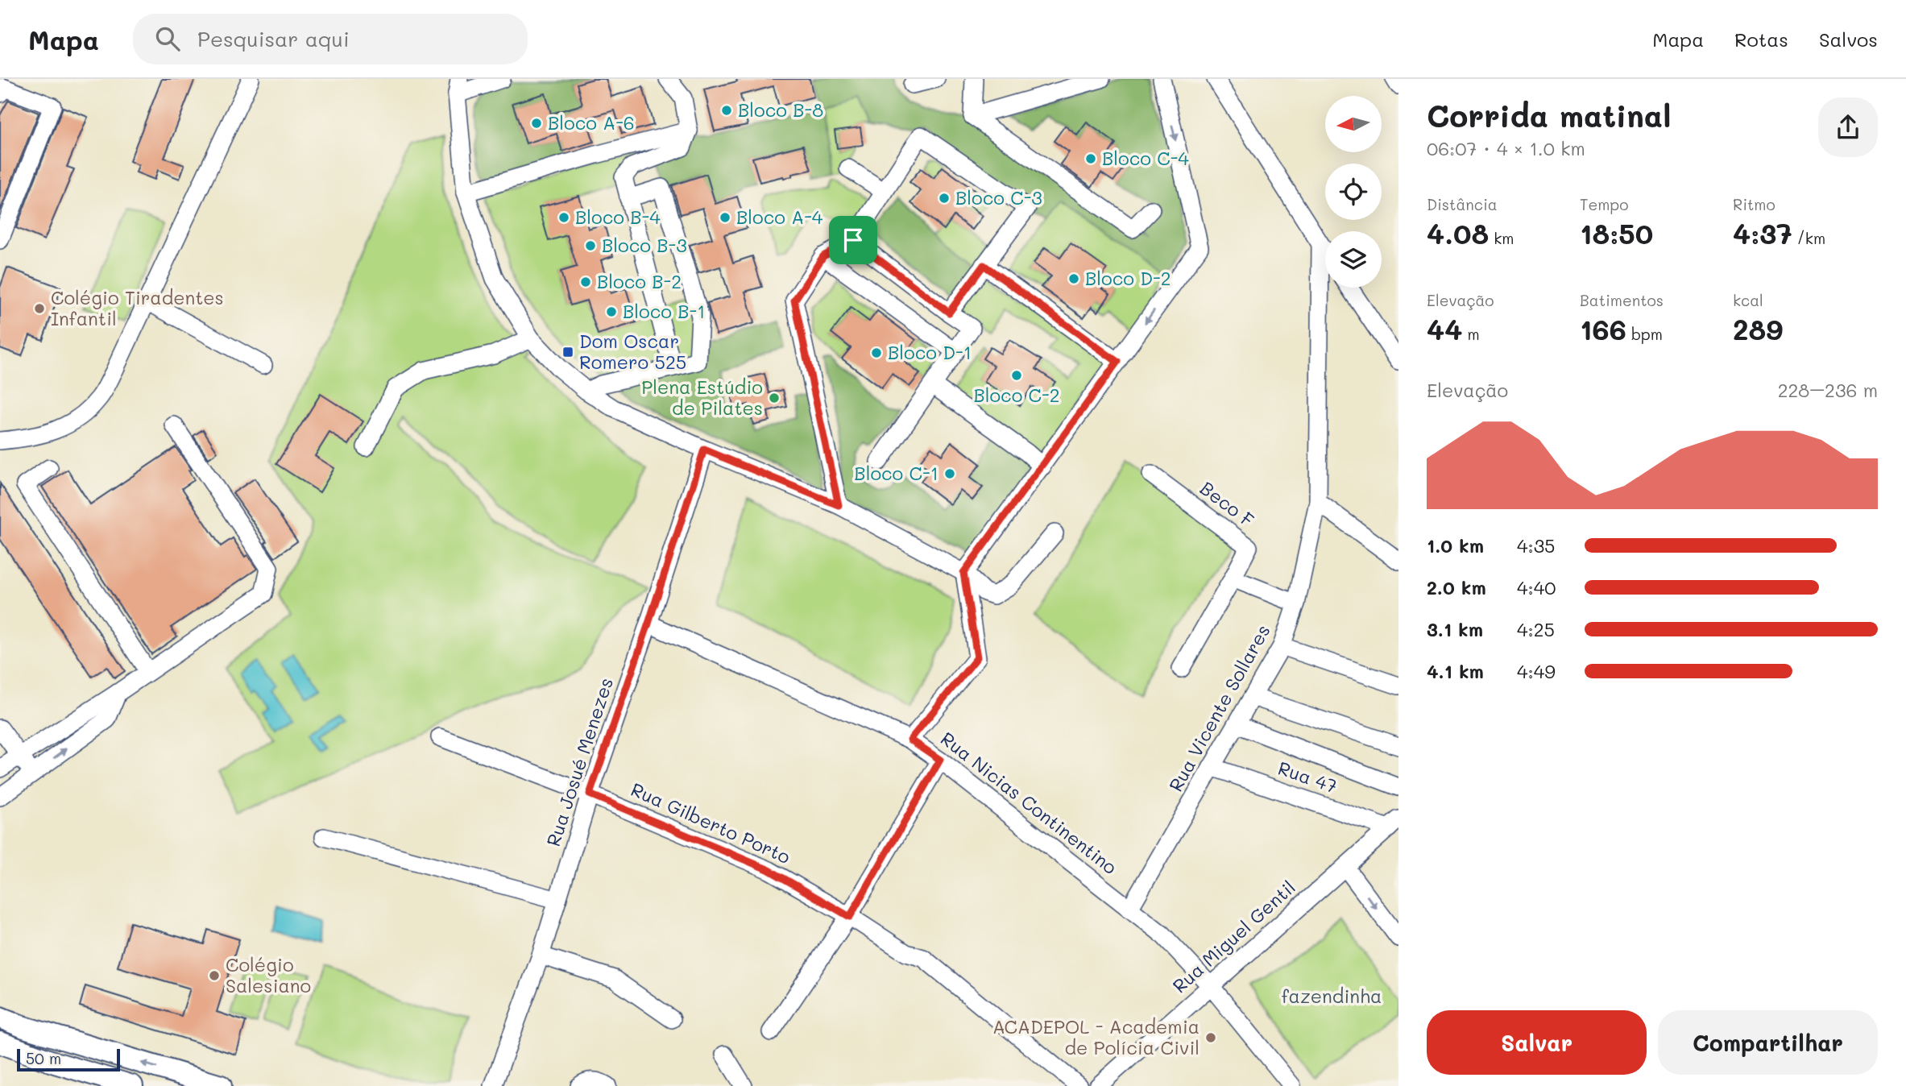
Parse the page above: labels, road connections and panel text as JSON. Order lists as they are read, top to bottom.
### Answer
{
  "streets": {
    "street": [
      "Beco F",
      "Rua Vicente Sollares",
      "Rua Josué Menezes",
      "Rua 47",
      "Rua Nicias Continentino",
      "Rua Gilberto Porto",
      "Rua Miguel Gentil"
    ]
  },
  "crossings": [
    ["Rua Vicente Sollares", "Rua 47"],
    ["Rua Vicente Sollares", "Rua Nicias Continentino"],
    ["Rua Josué Menezes", "Rua Nicias Continentino"],
    ["Rua Josué Menezes", "Rua Gilberto Porto"],
    ["Rua 47", "Rua Miguel Gentil"],
    ["Rua Nicias Continentino", "Rua Miguel Gentil"]
  ],
  "parks": ["fazendinha"],
  "places": {
    "other": [
      "Bloco B-8",
      "Bloco A-6",
      "Bloco C-4",
      "Bloco C-3",
      "Bloco B-4",
      "Bloco A-4",
      "Bloco B-3",
      "Bloco D-2",
      "Bloco B-2",
      "Colégio Tiradentes Infantil",
      "Bloco B-1",
      "Bloco D-1",
      "Bloco C-2",
      "Plena Estúdio de Pilates",
      "Bloco C-1",
      "Colégio Salesiano",
      "ACADEPOL - Academia de Polícia Civil"
    ],
    "transit": ["Dom Oscar Romero 525"]
  },
  "scale_bar": "50 m",
  "north": "left",
  "page": {
    "header": "Mapa",
    "search": "Pesquisar aqui",
    "nav": ["Mapa", "Rotas", "Salvos"],
    "heading": ["Corrida matinal", "06:07 · 4 × 1.0 km"],
    "stats": [
      ["Distância", "4.08 km"],
      ["Tempo", "18:50"],
      ["Ritmo", "4:37 /km"],
      ["Elevação", "44 m"],
      ["Batimentos", "166 bpm"],
      ["kcal", "289"]
    ],
    "chart": ["Elevação", "228–236 m"],
    "list": [
      {
        "name": "1.0 km",
        "note": "4:35"
      },
      {
        "name": "2.0 km",
        "note": "4:40"
      },
      {
        "name": "3.1 km",
        "note": "4:25"
      },
      {
        "name": "4.1 km",
        "note": "4:49"
      }
    ],
    "buttons": ["Salvar", "Compartilhar"],
    "scale": "50 m"
  }
}
